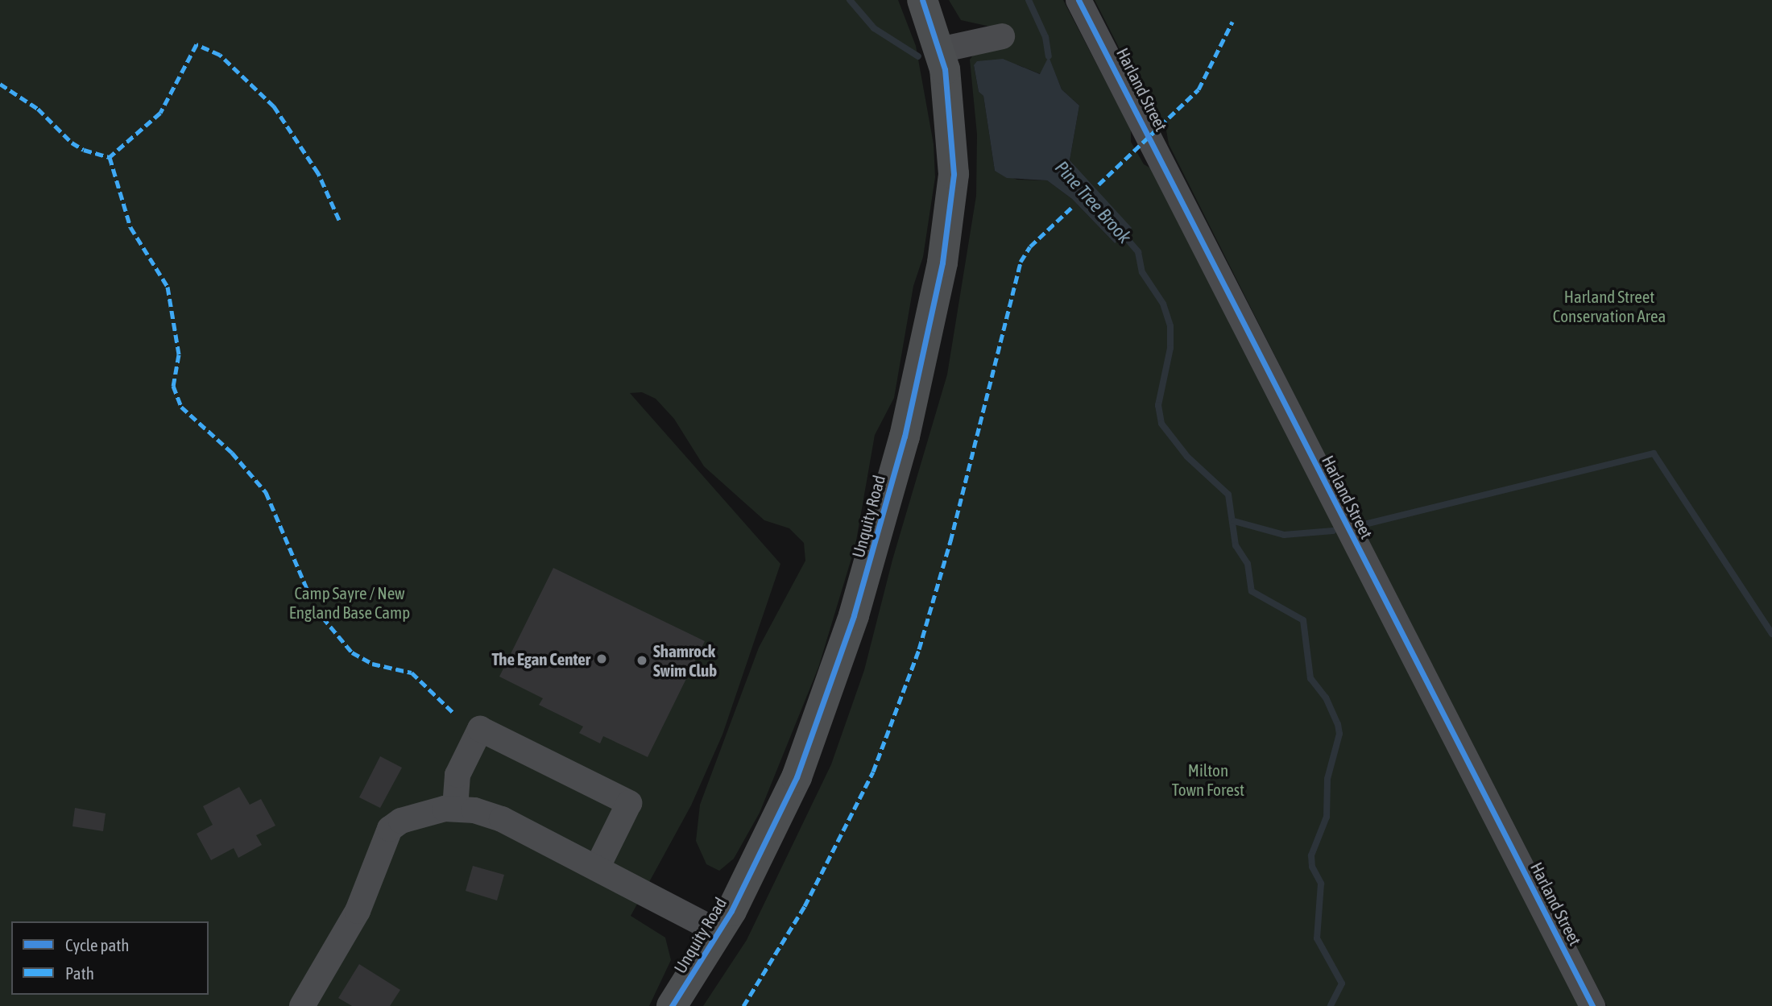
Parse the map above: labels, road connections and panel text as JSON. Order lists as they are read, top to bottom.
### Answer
{
  "streets": {
    "main road": ["Unquity Road"],
    "street": ["Harland Street"]
  },
  "water": ["Pine Tree Brook"],
  "parks": ["Harland Street Conservation Area", "Camp Sayre / New England Base Camp", "Milton Town Forest"],
  "places": ["The Egan Center", "Shamrock Swim Club"],
  "legend": ["Cycle path", "Path"]
}
